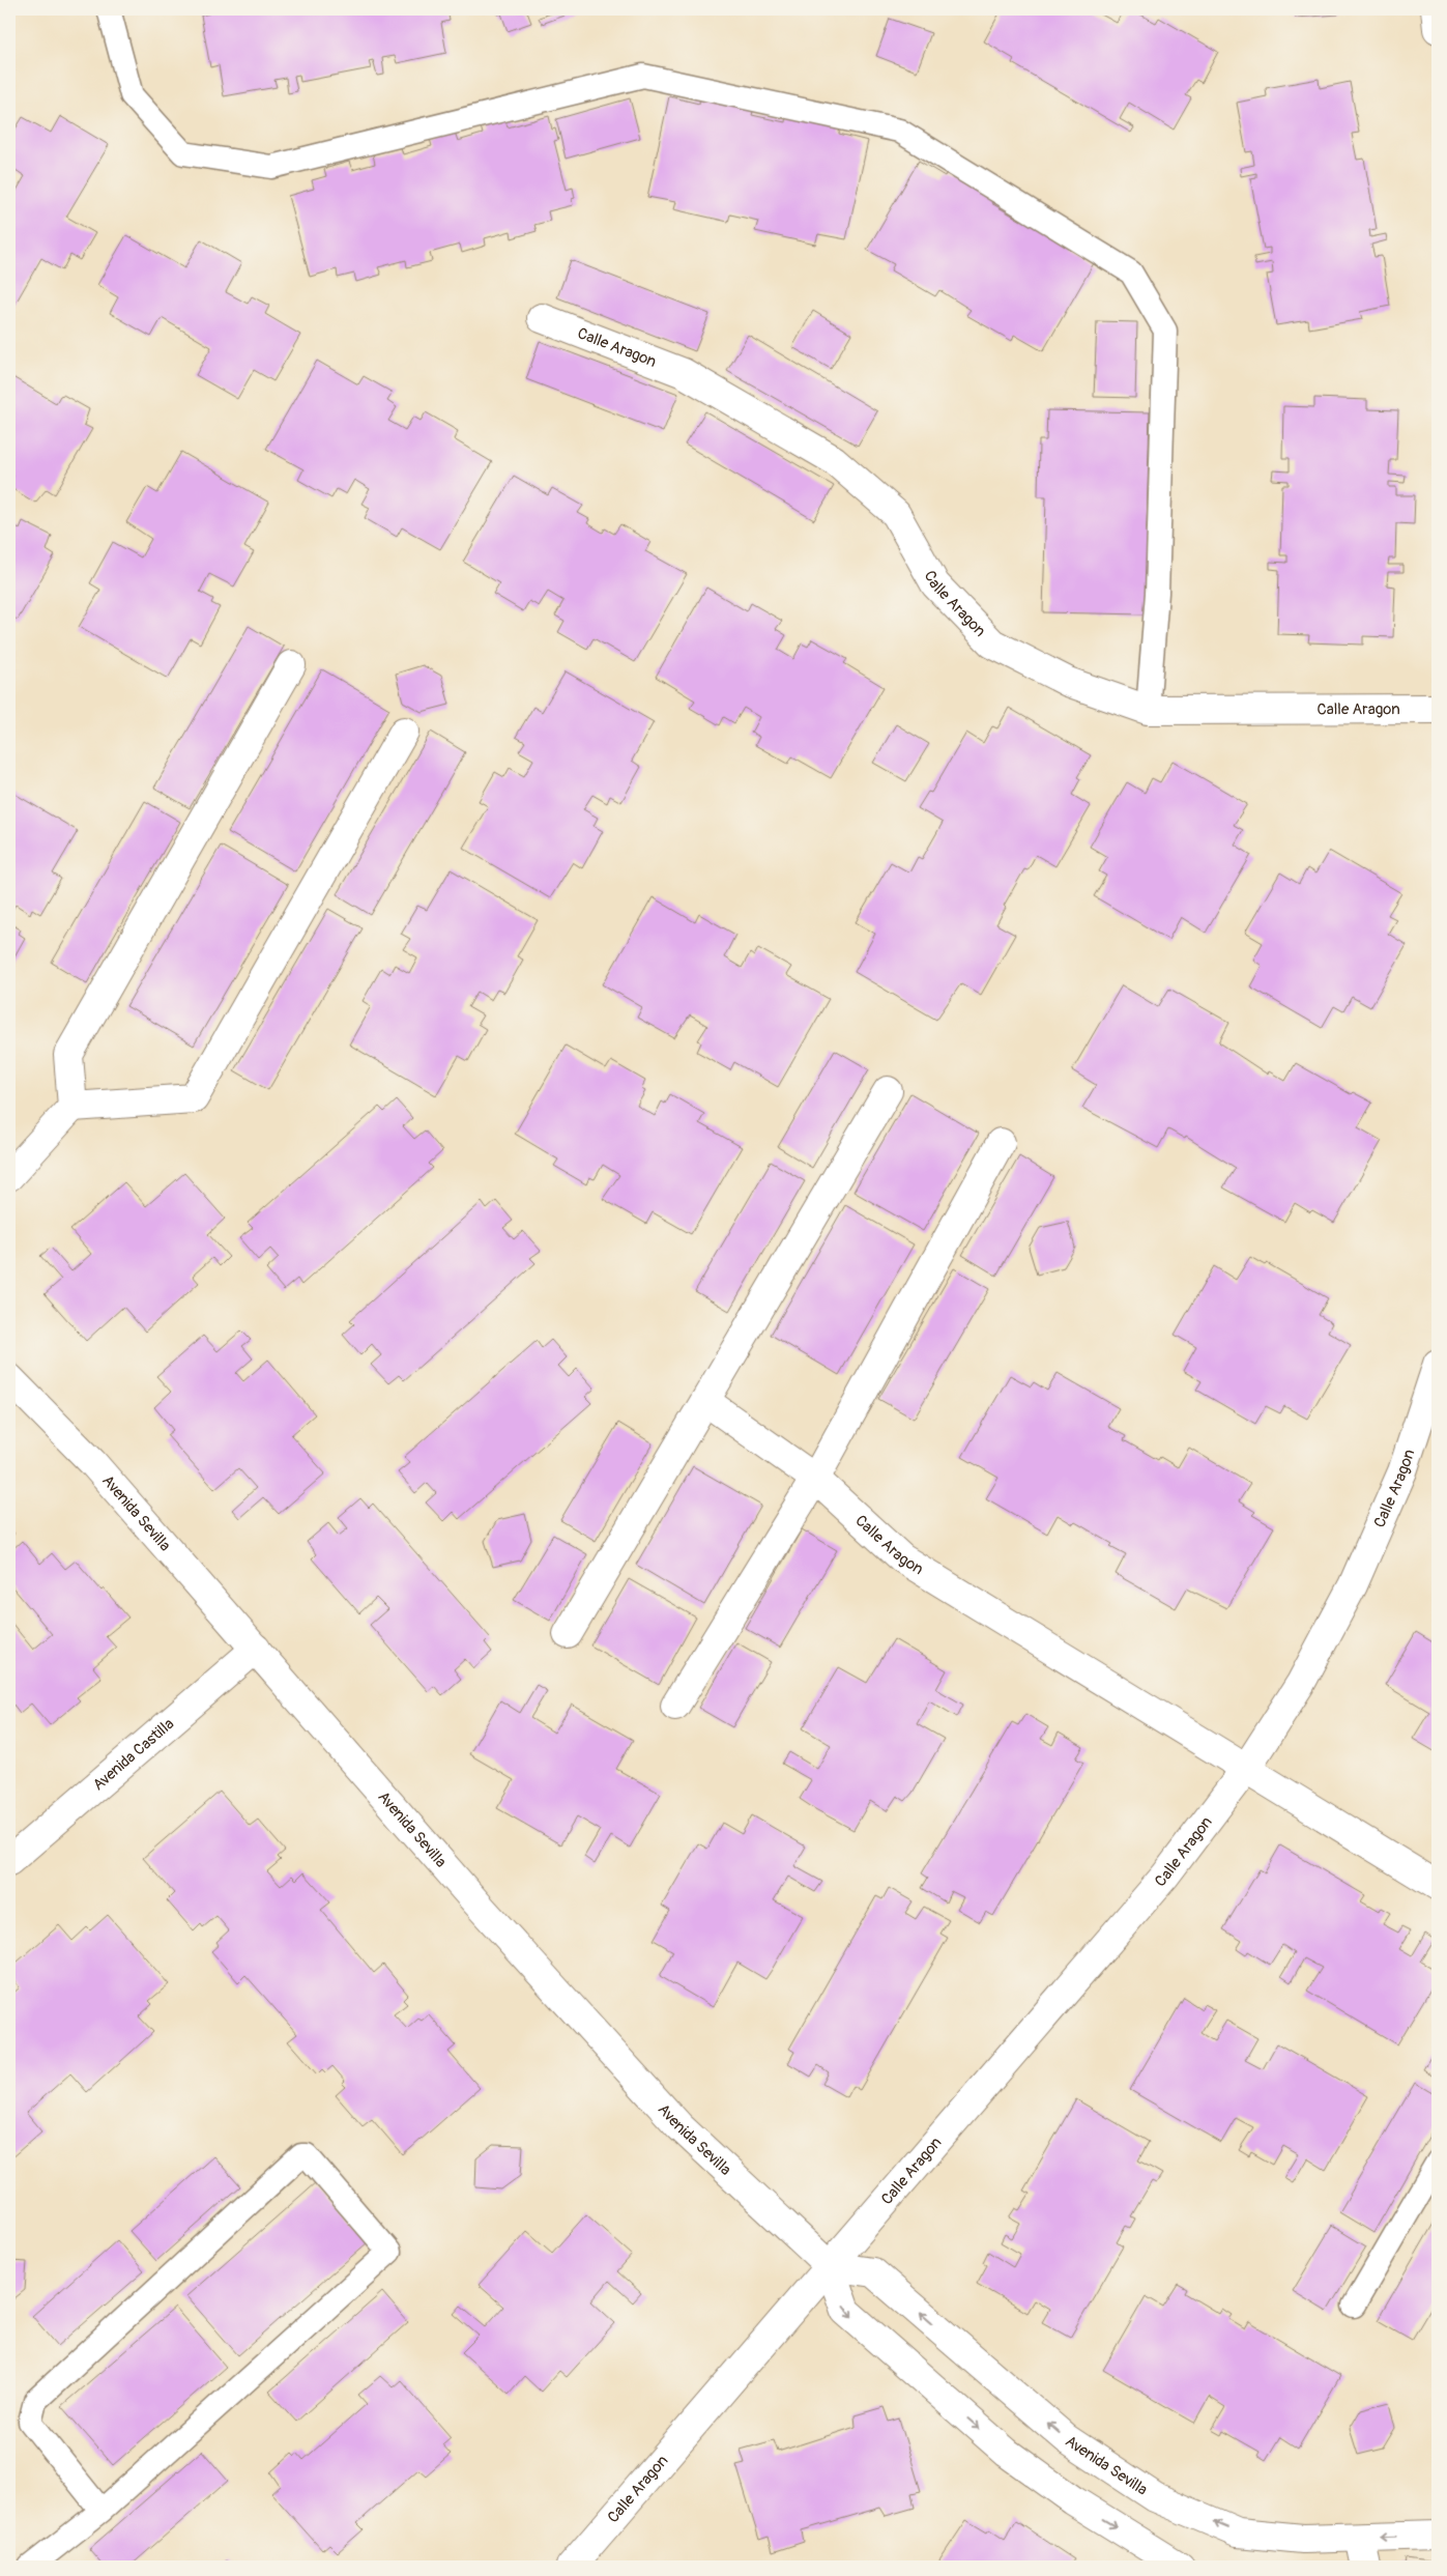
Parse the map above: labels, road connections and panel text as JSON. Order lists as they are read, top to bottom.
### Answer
{
  "streets": {
    "street": ["Calle Aragon", "Avenida Sevilla", "Avenida Castilla"]
  },
  "crossings": [
    ["Calle Aragon", "Avenida Sevilla"],
    ["Avenida Sevilla", "Avenida Castilla"]
  ]
}
